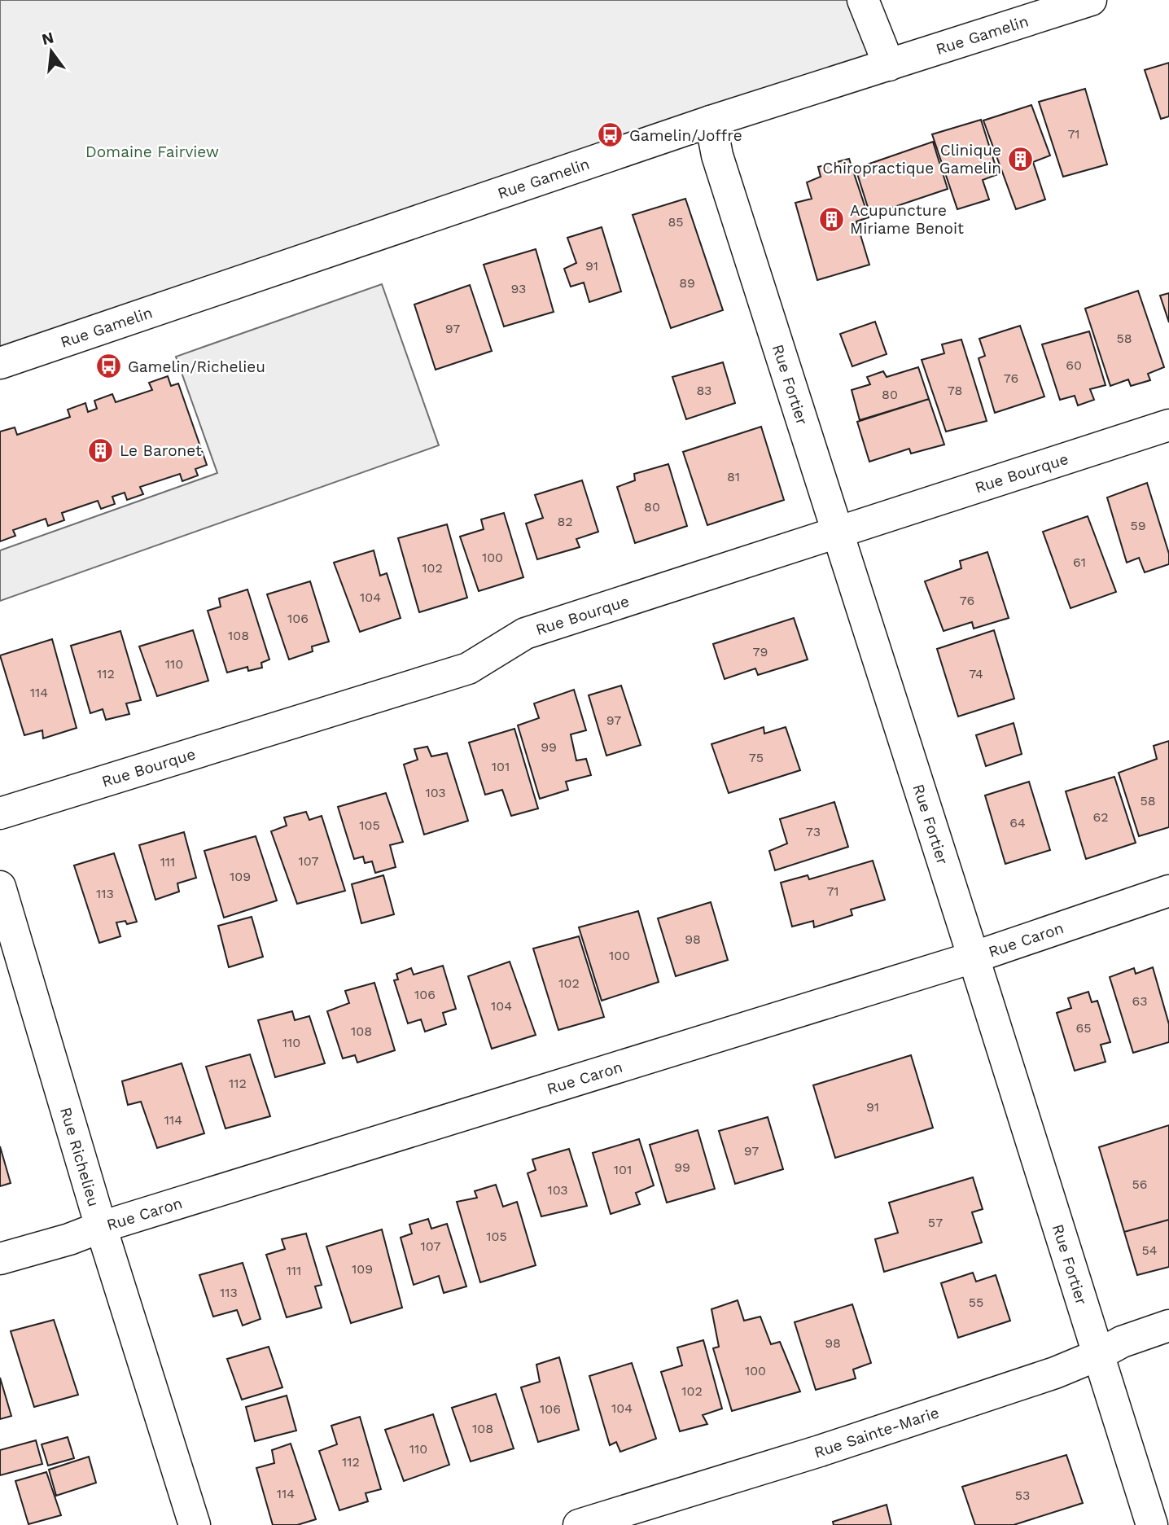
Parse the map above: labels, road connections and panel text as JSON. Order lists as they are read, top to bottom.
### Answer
{
  "streets": {
    "street": [
      "Rue Gamelin",
      "Rue Fortier",
      "Rue Bourque",
      "Rue Caron",
      "Rue Richelieu",
      "Rue Sainte-Marie"
    ]
  },
  "crossings": [
    ["Rue Gamelin", "Rue Fortier"],
    ["Rue Fortier", "Rue Bourque"],
    ["Rue Fortier", "Rue Caron"],
    ["Rue Fortier", "Rue Sainte-Marie"],
    ["Rue Caron", "Rue Richelieu"]
  ],
  "parks": ["Domaine Fairview"],
  "places": {
    "bus stop": ["Gamelin/Joffre", "Gamelin/Richelieu"],
    "building": ["Clinique Chiropractique Gamelin", "Acupuncture Miriame Benoit", "Le Baronet"]
  },
  "house_numbers": [
    "71",
    "85",
    "91",
    "89",
    "93",
    "97",
    "58",
    "60",
    "76",
    "83",
    "78",
    "80",
    "81",
    "80",
    "82",
    "59",
    "100",
    "61",
    "102",
    "104",
    "76",
    "106",
    "108",
    "79",
    "110",
    "112",
    "74",
    "114",
    "97",
    "99",
    "75",
    "101",
    "103",
    "58",
    "62",
    "64",
    "105",
    "73",
    "107",
    "111",
    "109",
    "71",
    "113",
    "98",
    "100",
    "102",
    "106",
    "63",
    "104",
    "65",
    "108",
    "110",
    "112",
    "91",
    "114",
    "97",
    "99",
    "101",
    "56",
    "103",
    "57",
    "105",
    "107",
    "54",
    "109",
    "111",
    "113",
    "55",
    "98",
    "100",
    "102",
    "104",
    "106",
    "108",
    "110",
    "112",
    "114",
    "53"
  ],
  "north": "top"
}
